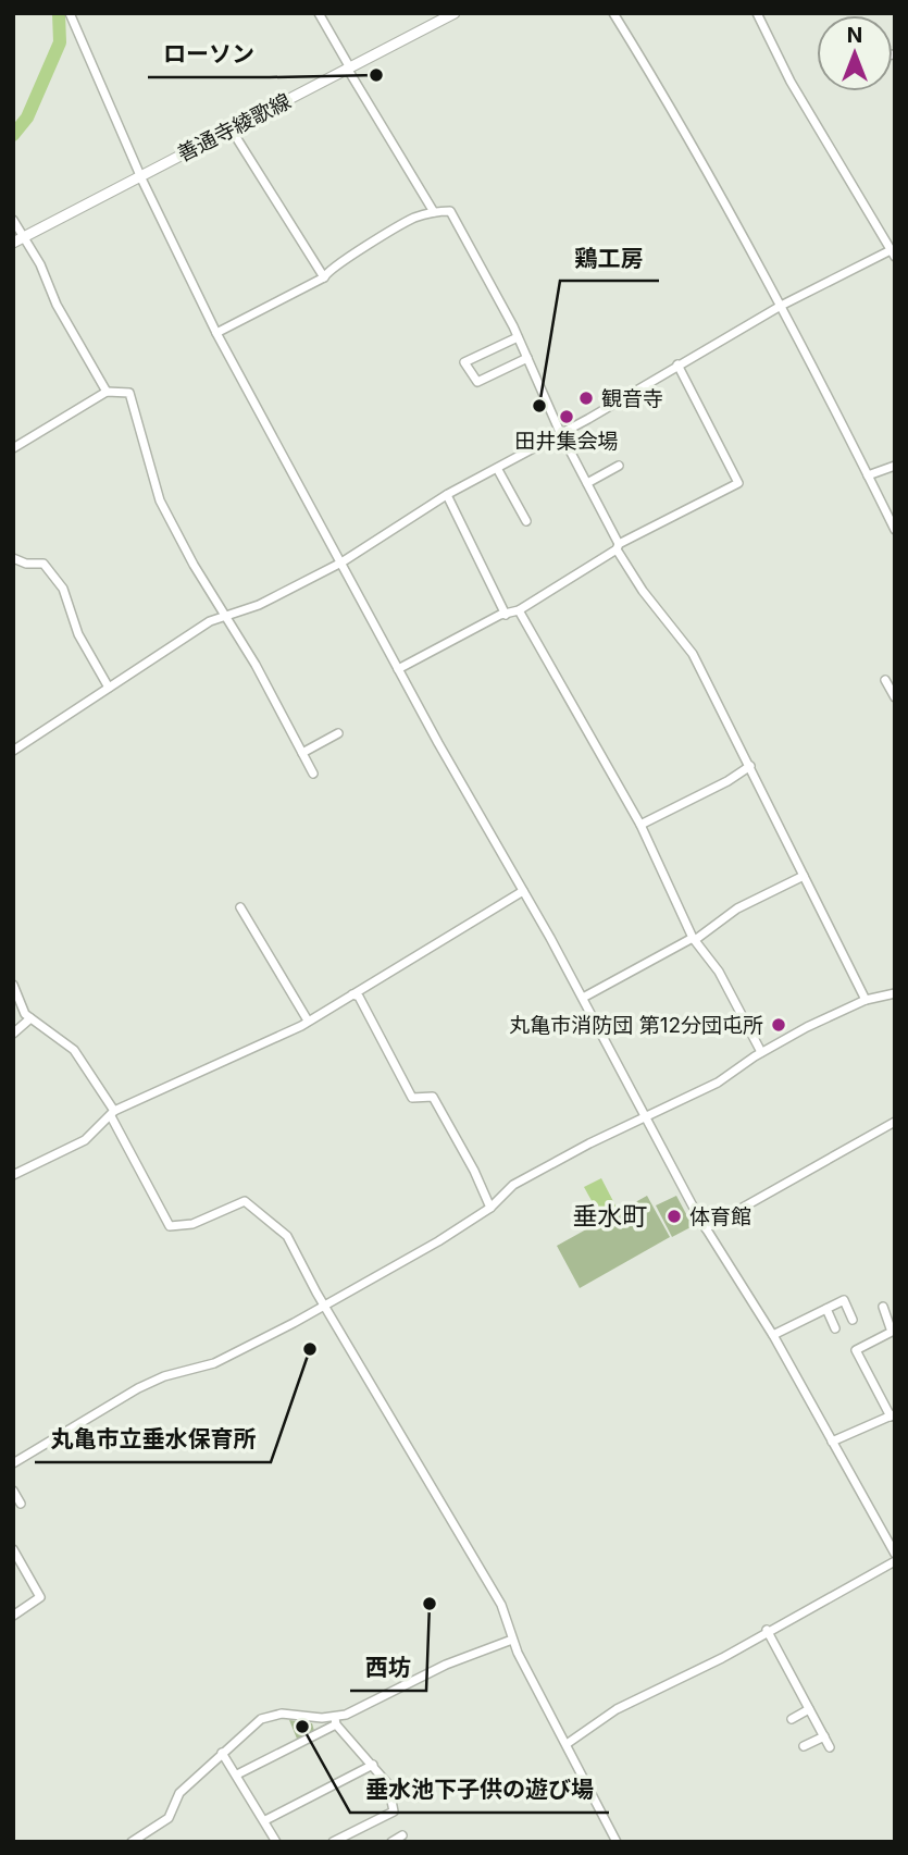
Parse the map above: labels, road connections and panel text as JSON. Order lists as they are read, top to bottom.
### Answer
{
  "streets": {
    "main road": ["善通寺綾歌線"]
  },
  "districts": ["垂水町"],
  "places": [
    "ローソン",
    "観音寺",
    "鶏工房",
    "田井集会場",
    "丸亀市消防団 第12分団屯所",
    "体育館",
    "丸亀市立垂水保育所",
    "西坊",
    "垂水池下子供の遊び場"
  ],
  "north": "top"
}
